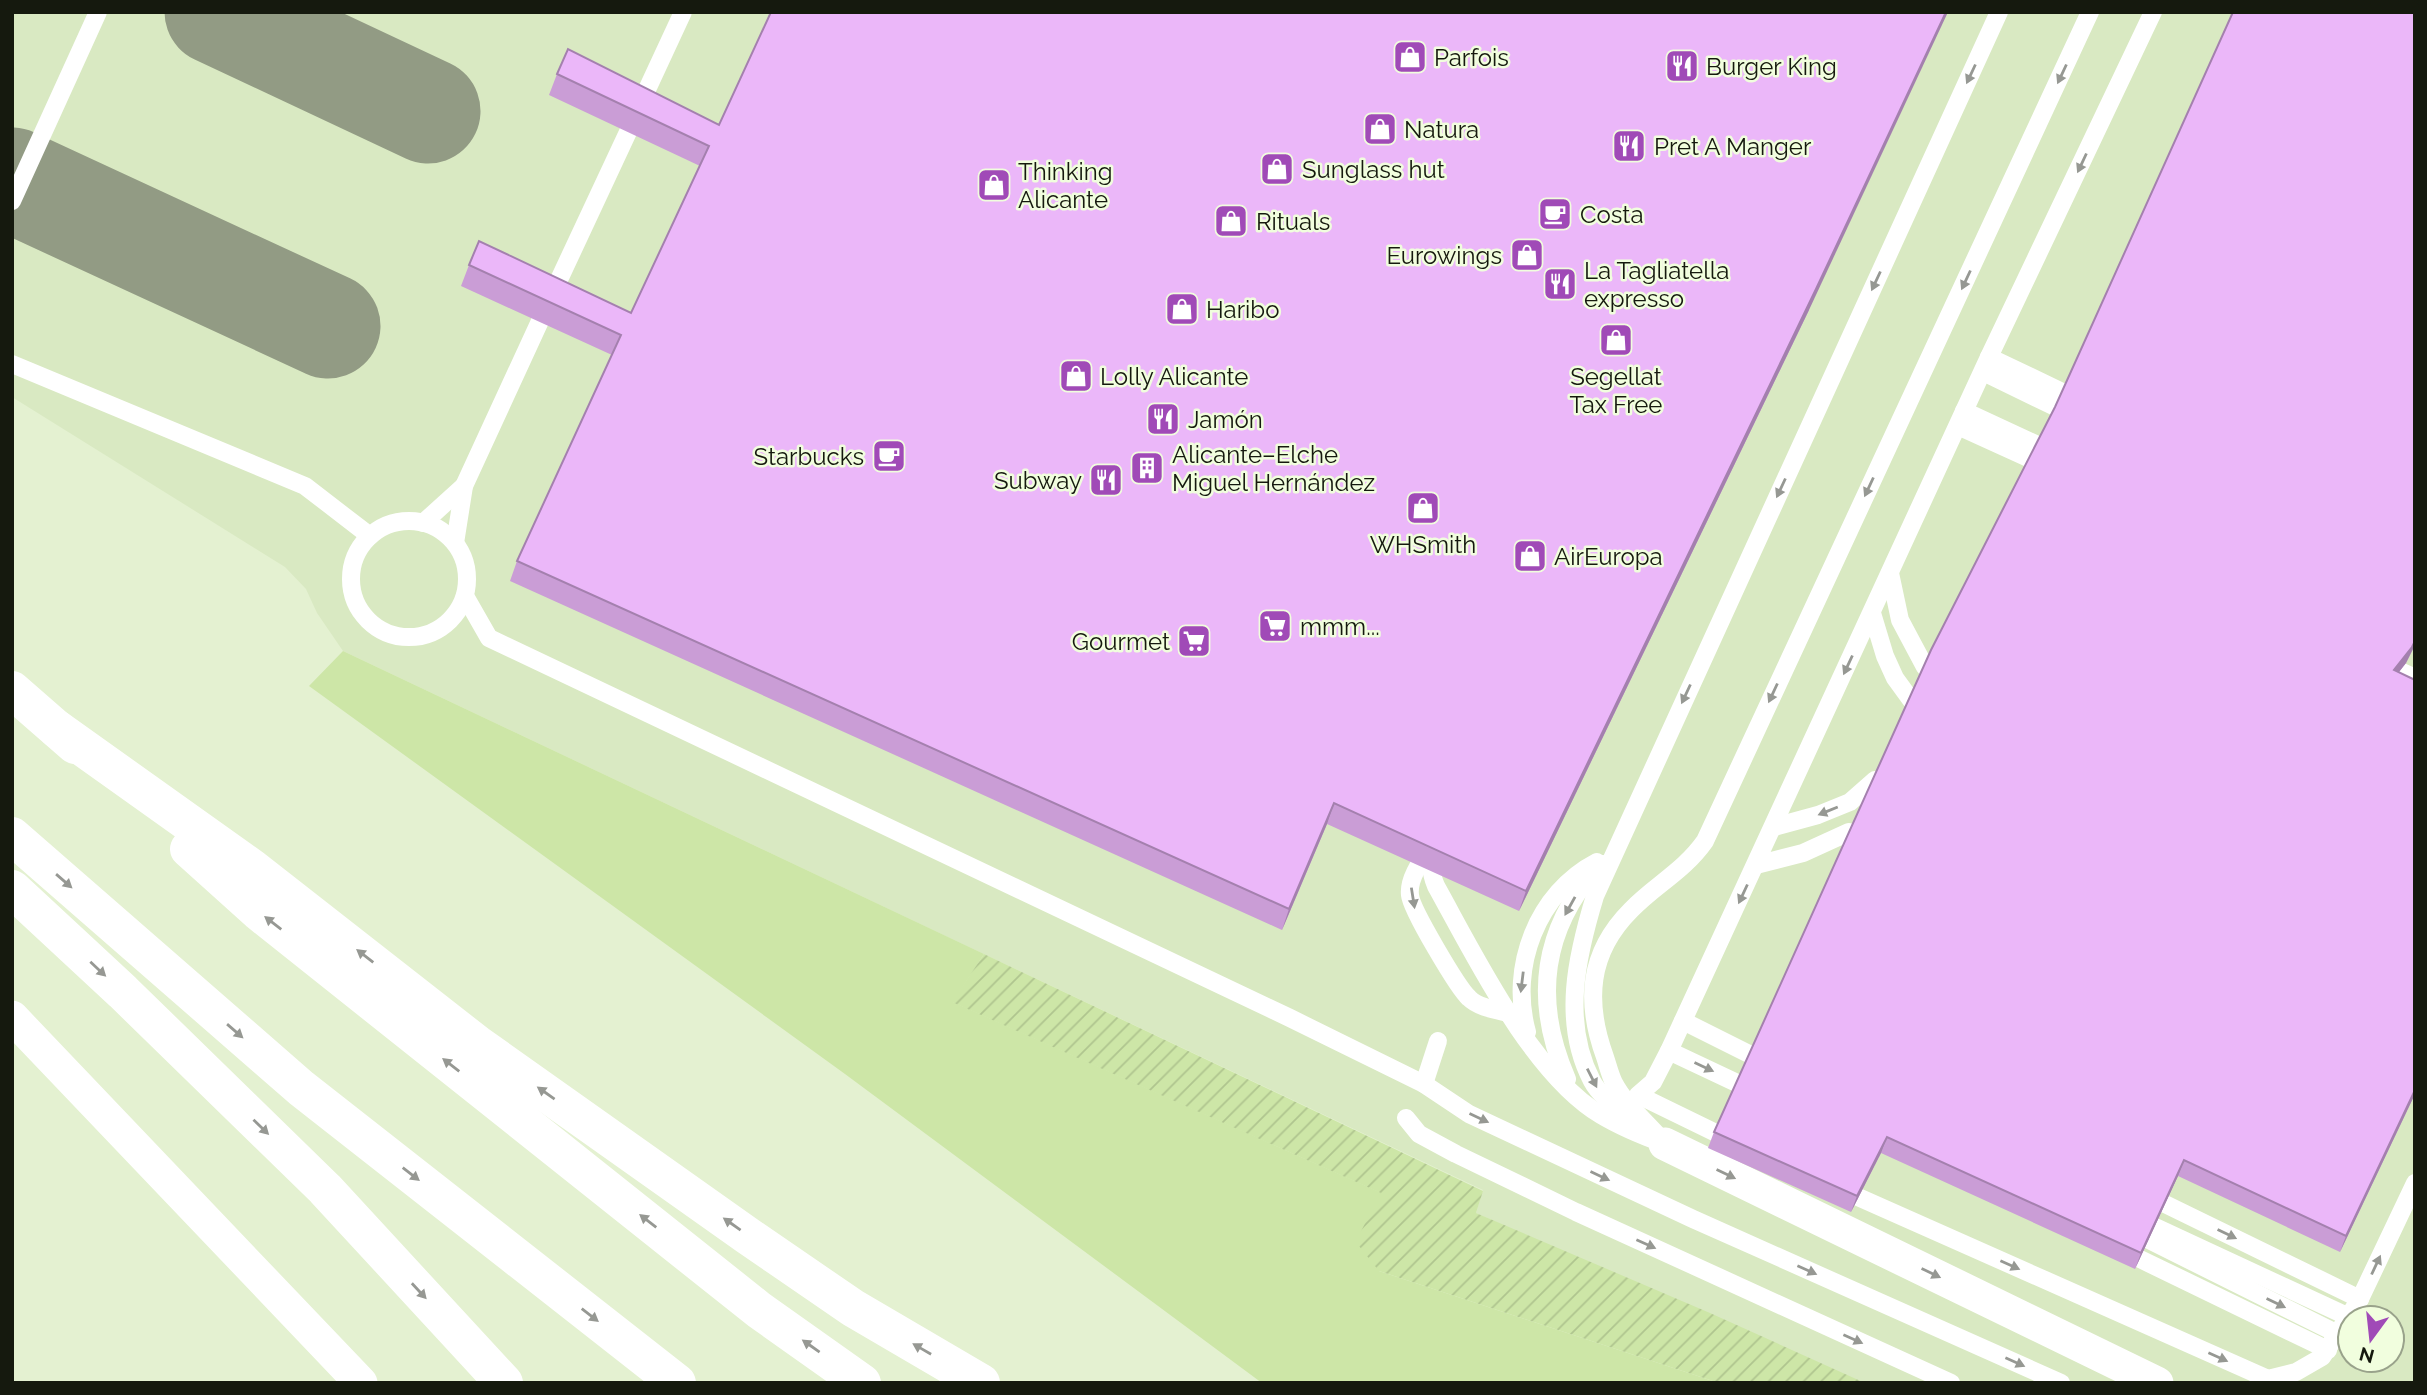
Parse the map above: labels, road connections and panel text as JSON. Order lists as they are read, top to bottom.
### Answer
{
  "places": {
    "shop": [
      "Parfois",
      "Natura",
      "Sunglass hut",
      "Thinking Alicante",
      "Rituals",
      "Eurowings",
      "Haribo",
      "Segellat Tax Free",
      "Lolly Alicante",
      "WHSmith",
      "AirEuropa"
    ],
    "restaurant": [
      "Burger King",
      "Pret A Manger",
      "La Tagliatella expresso",
      "Jamón",
      "Subway"
    ],
    "cafe": ["Costa", "Starbucks"],
    "building": ["Alicante–Elche Miguel Hernández"],
    "supermarket": ["mmm...", "Gourmet"]
  },
  "north": "bottom"
}
